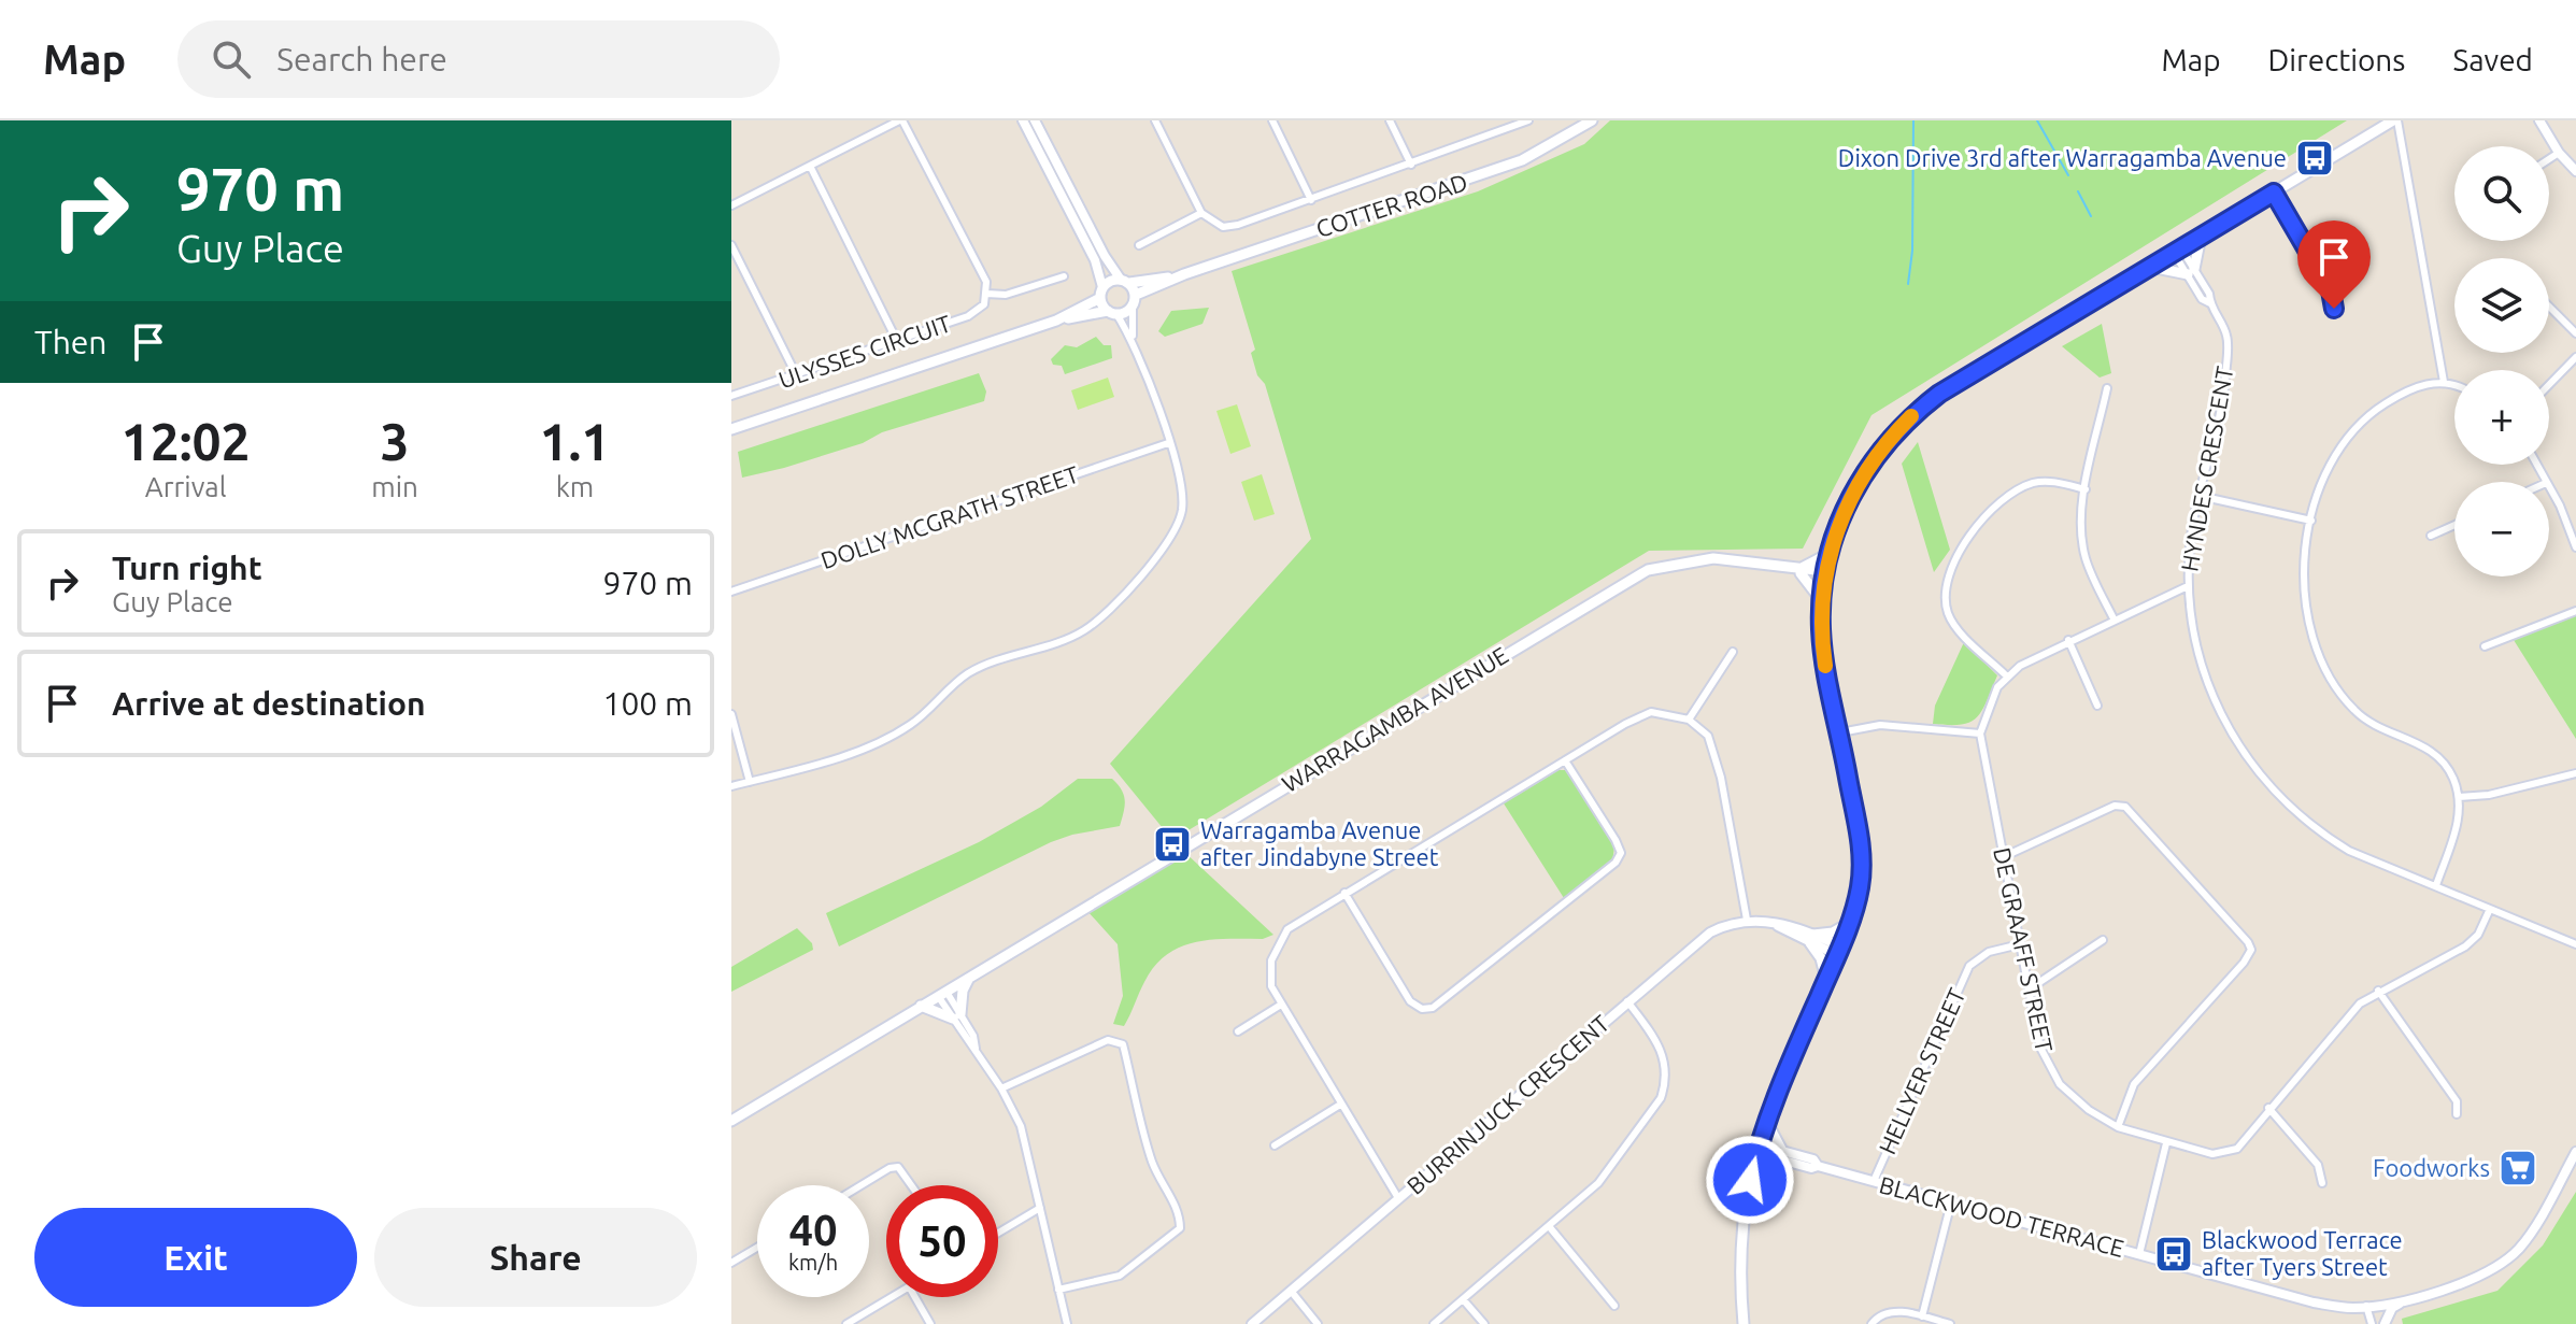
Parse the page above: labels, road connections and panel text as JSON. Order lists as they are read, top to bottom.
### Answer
{
  "streets": {
    "main road": ["COTTER ROAD", "WARRAGAMBA AVENUE"],
    "street": [
      "ULYSSES CIRCUIT",
      "HYNDES CRESCENT",
      "DOLLY MCGRATH STREET",
      "DE GRAAFF STREET",
      "HELLYER STREET",
      "BURRINJUCK CRESCENT",
      "BLACKWOOD TERRACE"
    ]
  },
  "crossings": [
    ["HYNDES CRESCENT", "DE GRAAFF STREET"],
    ["DE GRAAFF STREET", "HELLYER STREET"],
    ["HELLYER STREET", "BLACKWOOD TERRACE"]
  ],
  "places": {
    "bus stop": ["Dixon Drive 3rd after Warragamba Avenue", "Warragamba Avenue after Jindabyne Street", "Blackwood Terrace after Tyers Street"],
    "supermarket": ["Foodworks"]
  },
  "page": {
    "header": "Map",
    "search": "Search here",
    "nav": ["Map", "Directions", "Saved"],
    "turn": ["970 m", "Guy Place"],
    "map_buttons": ["+", "−"],
    "then": "Then",
    "eta": [
      "12:02",
      "Arrival",
      "3",
      "min",
      "1.1",
      "km"
    ],
    "list": [
      {
        "name": "Turn right",
        "note": "Guy Place",
        "value": "970 m"
      },
      {
        "name": "Arrive at destination",
        "value": "100 m"
      }
    ],
    "speed": "40 km/h",
    "limit": "50",
    "buttons": ["Exit", "Share"]
  }
}
